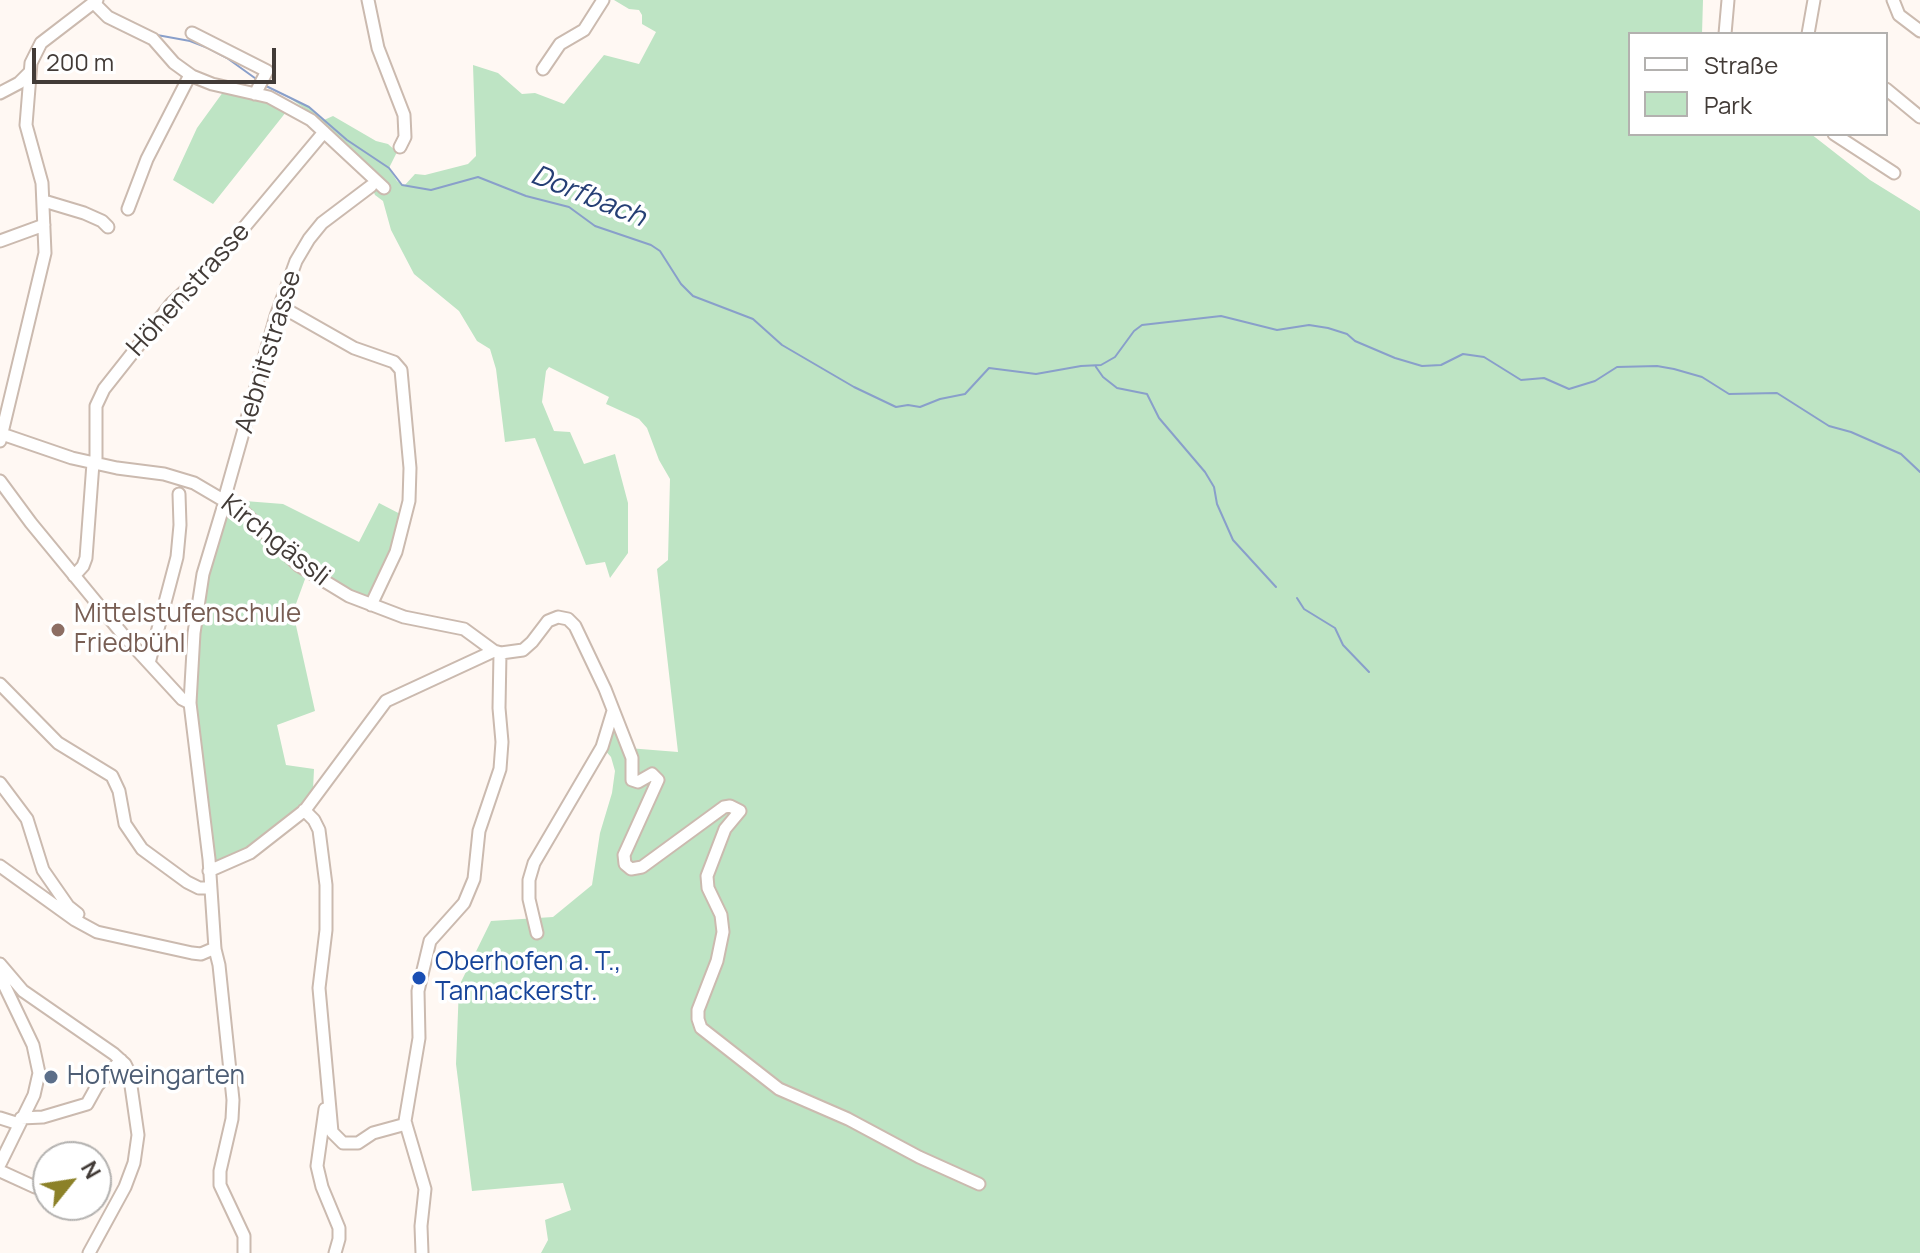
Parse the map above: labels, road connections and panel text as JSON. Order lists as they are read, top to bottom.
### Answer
{
  "streets": {
    "street": ["Höhenstrasse", "Aebnitstrasse", "Kirchgässli"]
  },
  "crossings": [
    ["Höhenstrasse", "Kirchgässli"],
    ["Aebnitstrasse", "Kirchgässli"]
  ],
  "water": ["Dorfbach"],
  "places": ["Mittelstufenschule Friedbühl", "Oberhofen a. T., Tannackerstr.", "Hofweingarten"],
  "legend": ["Straße", "Park"],
  "scale_bar": "200 m",
  "north": "top right"
}
